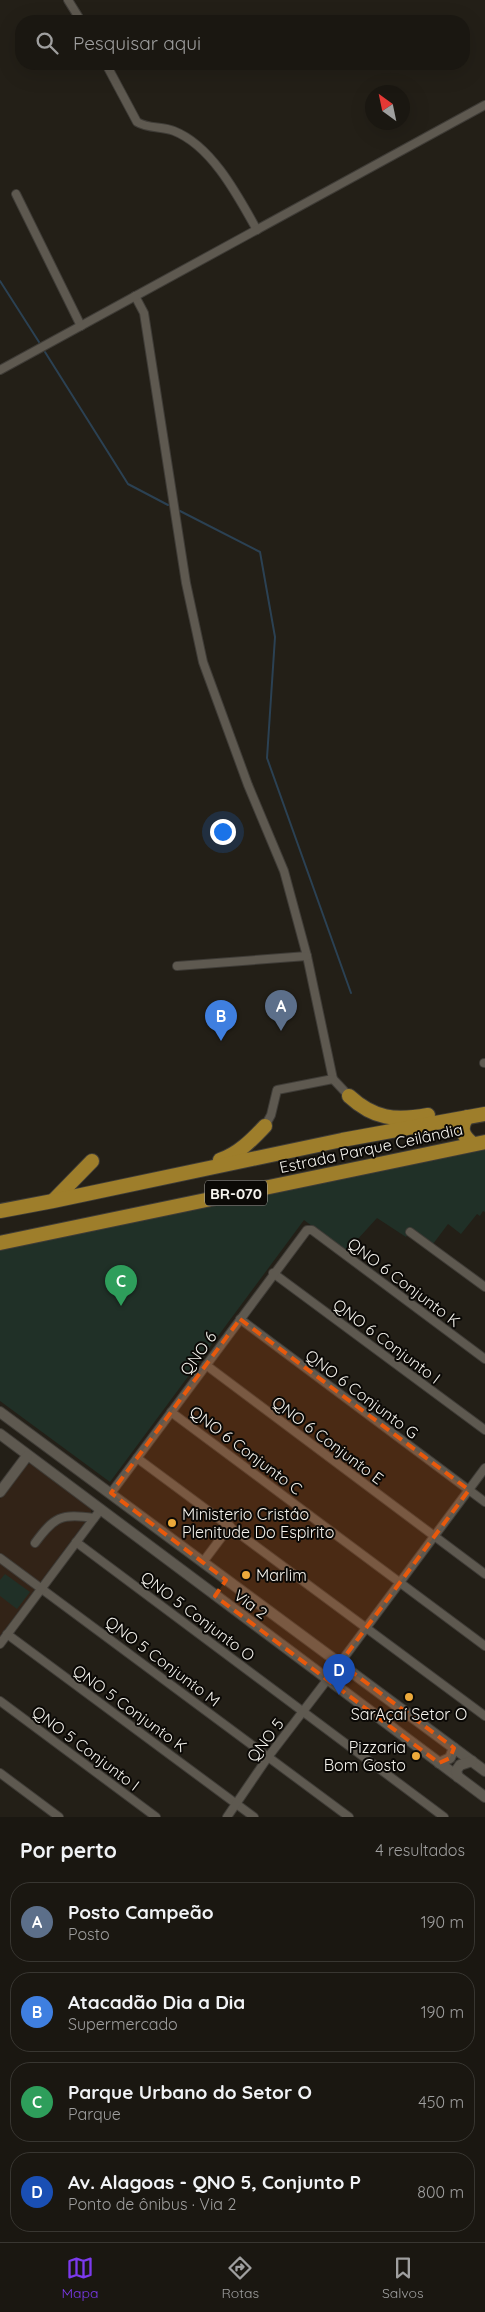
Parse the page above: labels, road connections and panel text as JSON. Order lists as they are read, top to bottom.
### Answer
{
  "streets": {
    "highway": ["Estrada Parque Ceilândia", "BR-070"],
    "main road": ["Via 2"],
    "street": [
      "QNO 6 Conjunto K",
      "QNO 6 Conjunto I",
      "QNO 6",
      "QNO 6 Conjunto G",
      "QNO 6 Conjunto E",
      "QNO 6 Conjunto C",
      "QNO 5 Conjunto O",
      "QNO 5 Conjunto M",
      "QNO 5 Conjunto K",
      "QNO 5",
      "QNO 5 Conjunto I"
    ]
  },
  "crossings": [
    ["QNO 6 Conjunto K", "QNO 6"],
    ["QNO 6 Conjunto I", "QNO 6"],
    ["QNO 6", "QNO 6 Conjunto G"],
    ["QNO 6", "QNO 6 Conjunto E"],
    ["QNO 6", "QNO 6 Conjunto C"],
    ["QNO 6", "Via 2"],
    ["Via 2", "QNO 5"],
    ["QNO 5 Conjunto O", "QNO 5"],
    ["QNO 5 Conjunto M", "QNO 5"],
    ["QNO 5 Conjunto K", "QNO 5"]
  ],
  "places": [
    "Ministerio Cristáo Plenitude Do Espirito",
    "Marlim",
    "SarAçaí Setor O",
    "Pizzaria Bom Gosto"
  ],
  "north": "top left",
  "page": {
    "search": "Pesquisar aqui",
    "pins": [
      "A",
      "B",
      "C",
      "D"
    ],
    "heading": ["Por perto", "4 resultados"],
    "list": [
      {
        "mark": "A",
        "name": "Posto Campeão",
        "note": "Posto",
        "value": "190 m"
      },
      {
        "mark": "B",
        "name": "Atacadão Dia a Dia",
        "note": "Supermercado",
        "value": "190 m"
      },
      {
        "mark": "C",
        "name": "Parque Urbano do Setor O",
        "note": "Parque",
        "value": "450 m"
      },
      {
        "mark": "D",
        "name": "Av. Alagoas - QNO 5, Conjunto P",
        "note": "Ponto de ônibus · Via 2",
        "value": "800 m"
      }
    ],
    "nav": ["Mapa", "Rotas", "Salvos"]
  }
}
